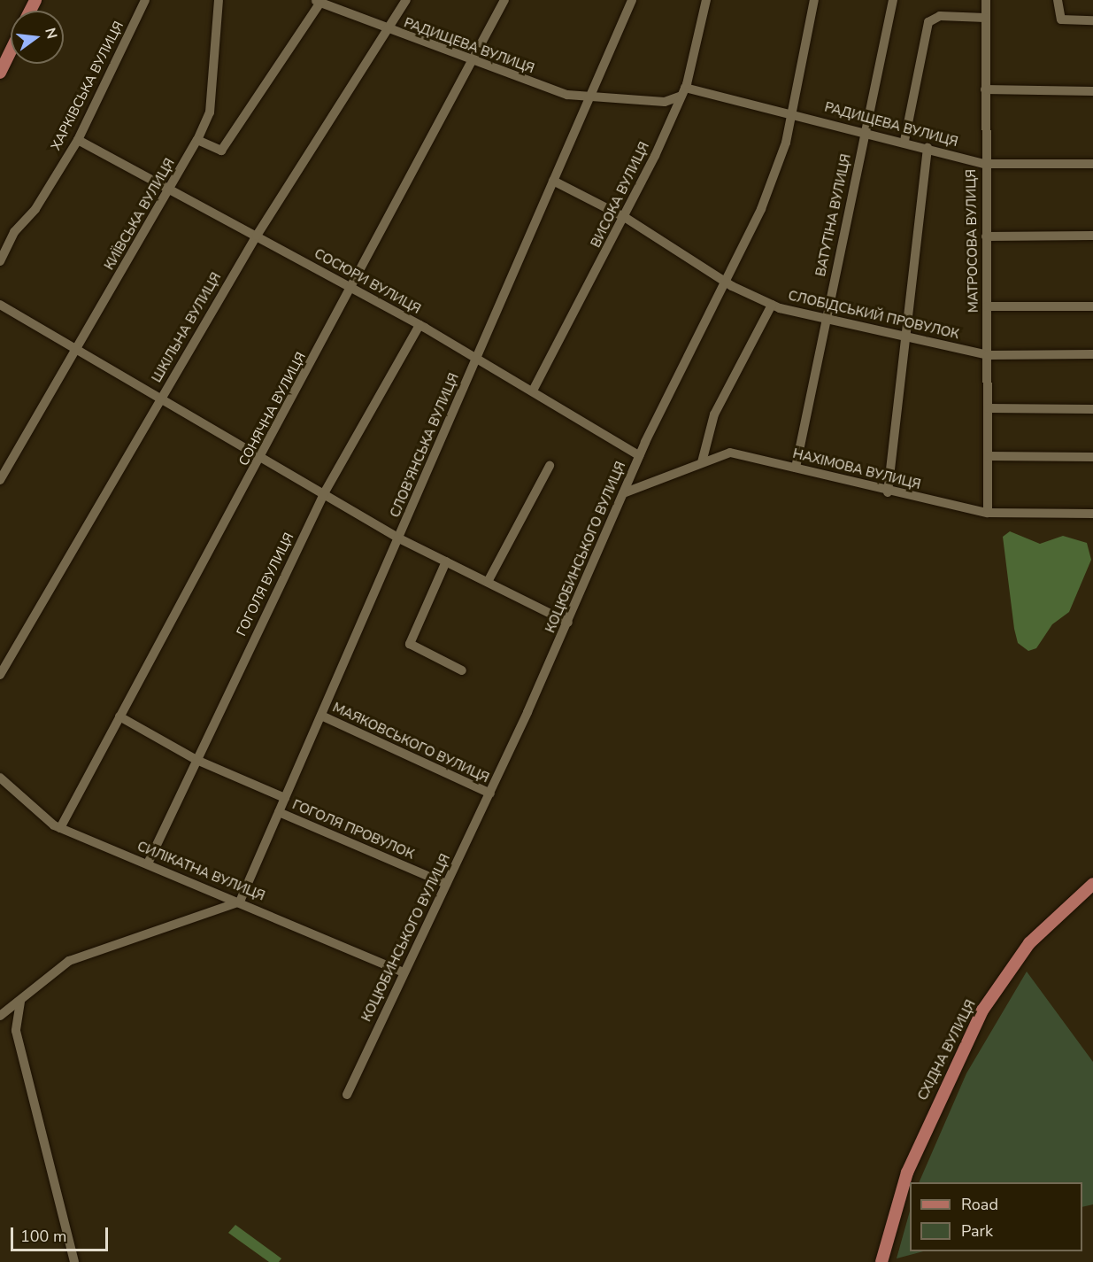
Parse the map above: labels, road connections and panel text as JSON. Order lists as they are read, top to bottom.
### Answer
{
  "streets": {
    "main road": ["СХІДНА ВУЛИЦЯ"],
    "street": [
      "РАДИЩЕВА ВУЛИЦЯ",
      "ХАРКІВСЬКА ВУЛИЦЯ",
      "ВИСОКА ВУЛИЦЯ",
      "КИЇВСЬКА ВУЛИЦЯ",
      "ВАТУТІНА ВУЛИЦЯ",
      "МАТРОСОВА ВУЛИЦЯ",
      "СОСЮРИ ВУЛИЦЯ",
      "СЛОБІДСЬКИЙ ПРОВУЛОК",
      "ШКІЛЬНА ВУЛИЦЯ",
      "СОНЯЧНА ВУЛИЦЯ",
      "СЛОВ’ЯНСЬКА ВУЛИЦЯ",
      "НАХІМОВА ВУЛИЦЯ",
      "КОЦЮБИНСЬКОГО ВУЛИЦЯ",
      "ГОГОЛЯ ВУЛИЦЯ",
      "МАЯКОВСЬКОГО ВУЛИЦЯ",
      "ГОГОЛЯ ПРОВУЛОК",
      "СИЛІКАТНА ВУЛИЦЯ"
    ]
  },
  "crossings": [
    ["РАДИЩЕВА ВУЛИЦЯ", "ВИСОКА ВУЛИЦЯ"],
    ["РАДИЩЕВА ВУЛИЦЯ", "ВАТУТІНА ВУЛИЦЯ"],
    ["РАДИЩЕВА ВУЛИЦЯ", "МАТРОСОВА ВУЛИЦЯ"],
    ["РАДИЩЕВА ВУЛИЦЯ", "ШКІЛЬНА ВУЛИЦЯ"],
    ["РАДИЩЕВА ВУЛИЦЯ", "СОНЯЧНА ВУЛИЦЯ"],
    ["РАДИЩЕВА ВУЛИЦЯ", "СЛОВ’ЯНСЬКА ВУЛИЦЯ"],
    ["РАДИЩЕВА ВУЛИЦЯ", "КОЦЮБИНСЬКОГО ВУЛИЦЯ"],
    ["ХАРКІВСЬКА ВУЛИЦЯ", "СОСЮРИ ВУЛИЦЯ"],
    ["ВИСОКА ВУЛИЦЯ", "СОСЮРИ ВУЛИЦЯ"],
    ["ВИСОКА ВУЛИЦЯ", "СЛОБІДСЬКИЙ ПРОВУЛОК"],
    ["КИЇВСЬКА ВУЛИЦЯ", "СОСЮРИ ВУЛИЦЯ"],
    ["ВАТУТІНА ВУЛИЦЯ", "СЛОБІДСЬКИЙ ПРОВУЛОК"],
    ["ВАТУТІНА ВУЛИЦЯ", "НАХІМОВА ВУЛИЦЯ"],
    ["МАТРОСОВА ВУЛИЦЯ", "СЛОБІДСЬКИЙ ПРОВУЛОК"],
    ["МАТРОСОВА ВУЛИЦЯ", "НАХІМОВА ВУЛИЦЯ"],
    ["СОСЮРИ ВУЛИЦЯ", "ШКІЛЬНА ВУЛИЦЯ"],
    ["СОСЮРИ ВУЛИЦЯ", "СОНЯЧНА ВУЛИЦЯ"],
    ["СОСЮРИ ВУЛИЦЯ", "СЛОВ’ЯНСЬКА ВУЛИЦЯ"],
    ["СОСЮРИ ВУЛИЦЯ", "КОЦЮБИНСЬКОГО ВУЛИЦЯ"],
    ["СОСЮРИ ВУЛИЦЯ", "ГОГОЛЯ ВУЛИЦЯ"],
    ["СЛОБІДСЬКИЙ ПРОВУЛОК", "СЛОВ’ЯНСЬКА ВУЛИЦЯ"],
    ["СЛОБІДСЬКИЙ ПРОВУЛОК", "КОЦЮБИНСЬКОГО ВУЛИЦЯ"],
    ["СОНЯЧНА ВУЛИЦЯ", "ГОГОЛЯ ПРОВУЛОК"],
    ["СОНЯЧНА ВУЛИЦЯ", "СИЛІКАТНА ВУЛИЦЯ"],
    ["СЛОВ’ЯНСЬКА ВУЛИЦЯ", "МАЯКОВСЬКОГО ВУЛИЦЯ"],
    ["СЛОВ’ЯНСЬКА ВУЛИЦЯ", "ГОГОЛЯ ПРОВУЛОК"],
    ["СЛОВ’ЯНСЬКА ВУЛИЦЯ", "СИЛІКАТНА ВУЛИЦЯ"],
    ["НАХІМОВА ВУЛИЦЯ", "КОЦЮБИНСЬКОГО ВУЛИЦЯ"],
    ["КОЦЮБИНСЬКОГО ВУЛИЦЯ", "МАЯКОВСЬКОГО ВУЛИЦЯ"],
    ["КОЦЮБИНСЬКОГО ВУЛИЦЯ", "ГОГОЛЯ ПРОВУЛОК"],
    ["КОЦЮБИНСЬКОГО ВУЛИЦЯ", "СИЛІКАТНА ВУЛИЦЯ"],
    ["ГОГОЛЯ ВУЛИЦЯ", "ГОГОЛЯ ПРОВУЛОК"],
    ["ГОГОЛЯ ВУЛИЦЯ", "СИЛІКАТНА ВУЛИЦЯ"]
  ],
  "legend": ["Road", "Park"],
  "scale_bar": "100 m",
  "north": "right"
}
